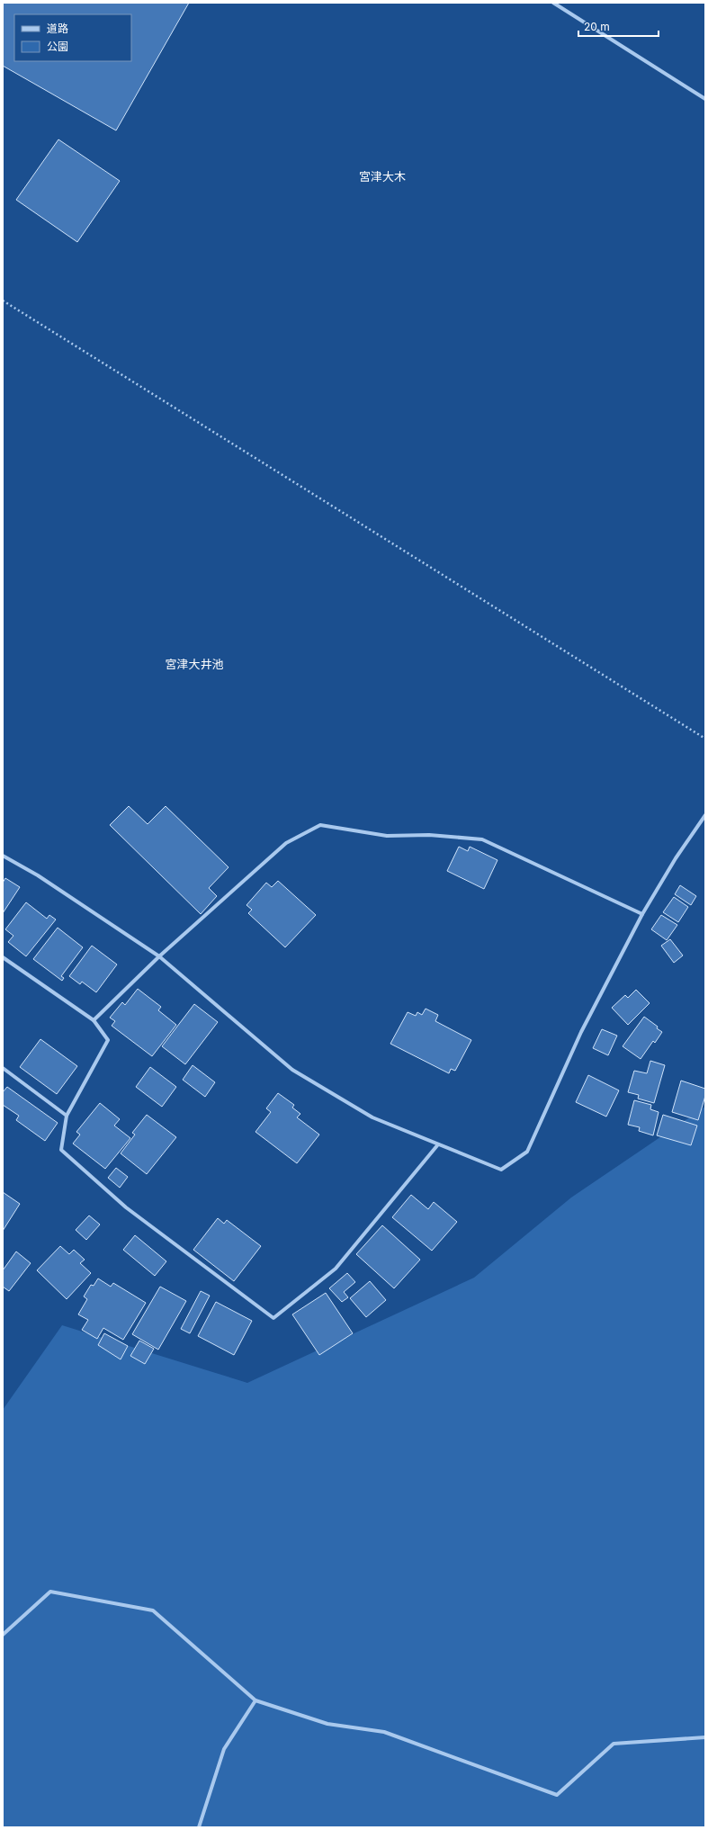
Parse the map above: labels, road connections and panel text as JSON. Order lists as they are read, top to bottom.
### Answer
{
  "districts": ["宮津大木", "宮津大井池"],
  "legend": ["道路", "公園"],
  "scale_bar": "20 m"
}
